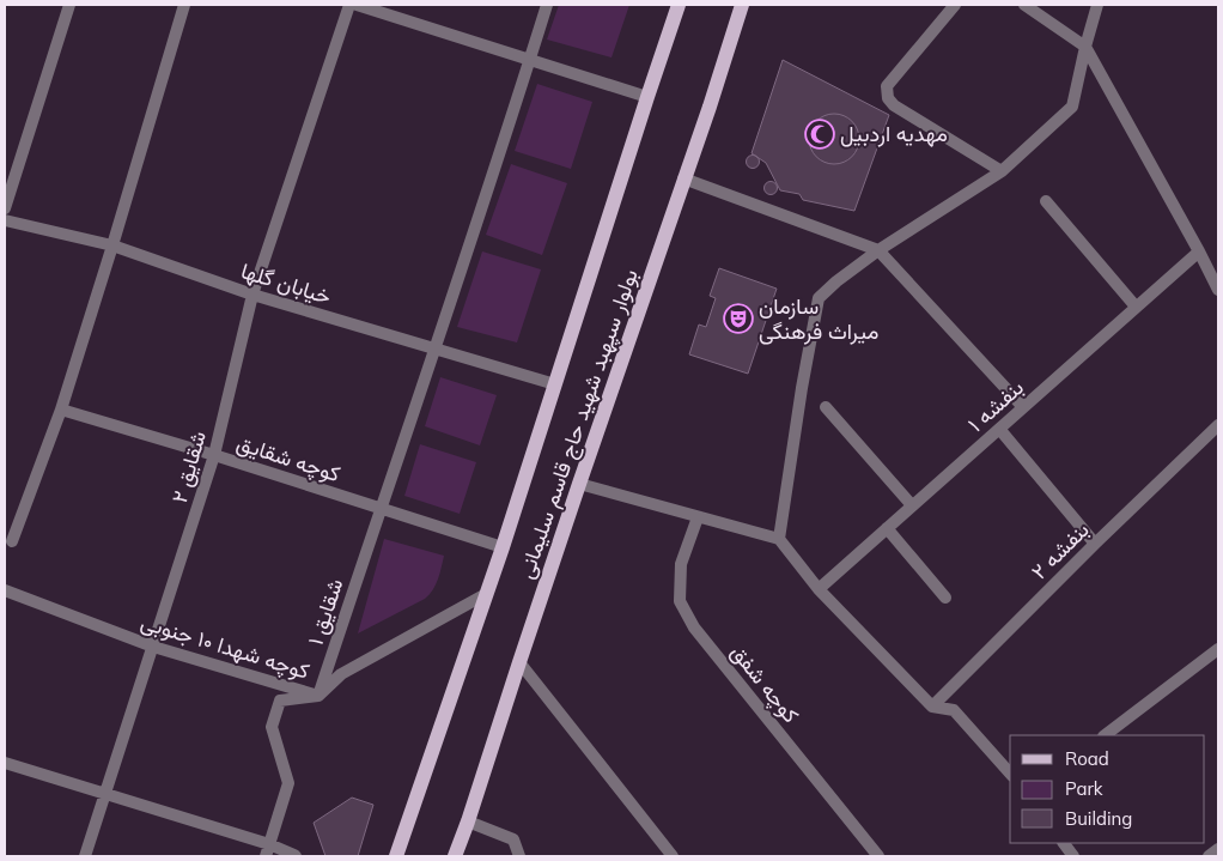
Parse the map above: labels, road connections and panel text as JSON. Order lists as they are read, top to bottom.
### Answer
{
  "streets": {
    "main road": ["بولوار سپهبد شهید حاج قاسم سلیمانی"],
    "street": [
      "خیابان گلها",
      "بنفشه ۱",
      "کوچه شقایق",
      "شقایق ۲",
      "بنفشه ۲",
      "شقایق ۱",
      "کوچه شهدا ۱۰ جنوبی",
      "کوچه شفق"
    ]
  },
  "crossings": [
    ["خیابان گلها", "بولوار سپهبد شهید حاج قاسم سلیمانی"],
    ["خیابان گلها", "شقایق ۲"],
    ["خیابان گلها", "شقایق ۱"],
    ["بولوار سپهبد شهید حاج قاسم سلیمانی", "کوچه شقایق"],
    ["بولوار سپهبد شهید حاج قاسم سلیمانی", "کوچه شهدا ۱۰ جنوبی"],
    ["کوچه شقایق", "شقایق ۲"],
    ["کوچه شقایق", "شقایق ۱"],
    ["شقایق ۲", "کوچه شهدا ۱۰ جنوبی"],
    ["شقایق ۱", "کوچه شهدا ۱۰ جنوبی"]
  ],
  "places": {
    "mosque": ["مهدیه اردبیل"],
    "theatre": ["سازمان میراث فرهنگی"]
  },
  "legend": ["Road", "Park", "Building"]
}
